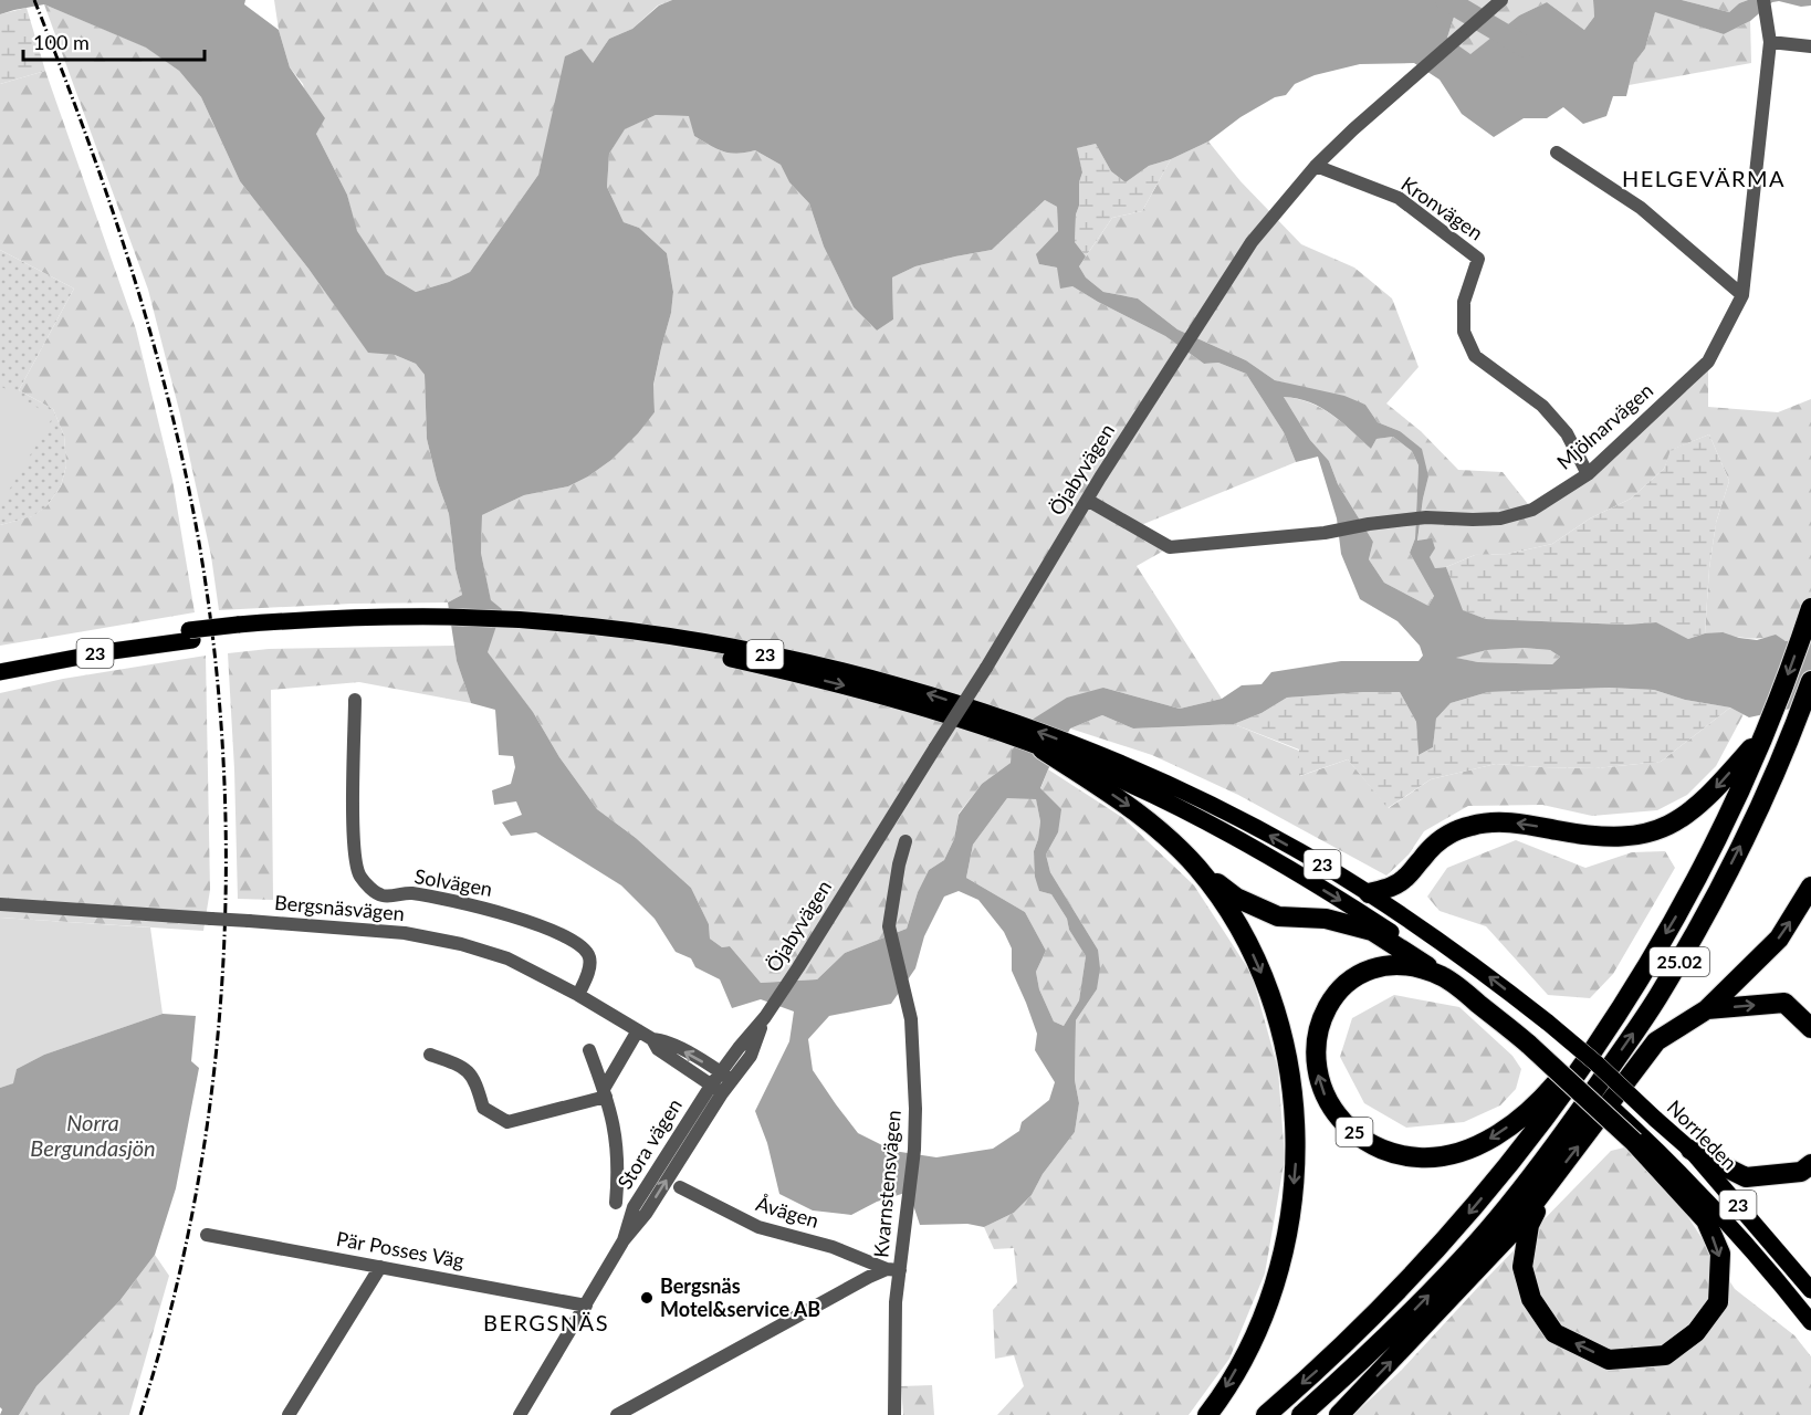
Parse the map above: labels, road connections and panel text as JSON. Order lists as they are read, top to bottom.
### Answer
{
  "streets": {
    "highway": ["25.02", "25"],
    "main road": ["23", "Norrleden"],
    "street": [
      "Kronvägen",
      "Mjölnarvägen",
      "Öjabyvägen",
      "Solvägen",
      "Bergsnäsvägen",
      "Stora vägen",
      "Kvarnstensvägen",
      "Åvägen",
      "Pär Posses Väg"
    ]
  },
  "crossings": [
    ["Kronvägen", "Mjölnarvägen"],
    ["Kronvägen", "Öjabyvägen"],
    ["Mjölnarvägen", "Öjabyvägen"],
    ["Öjabyvägen", "Bergsnäsvägen"],
    ["Öjabyvägen", "Stora vägen"],
    ["23", "25"],
    ["23", "Norrleden"],
    ["Solvägen", "Bergsnäsvägen"],
    ["Bergsnäsvägen", "Stora vägen"],
    ["Stora vägen", "Pär Posses Väg"],
    ["Kvarnstensvägen", "Åvägen"]
  ],
  "districts": ["HELGEVÄRMA", "BERGSNÄS"],
  "water": ["Norra Bergundasjön"],
  "places": ["Bergsnäs Motel&service AB"],
  "scale_bar": "100 m"
}
